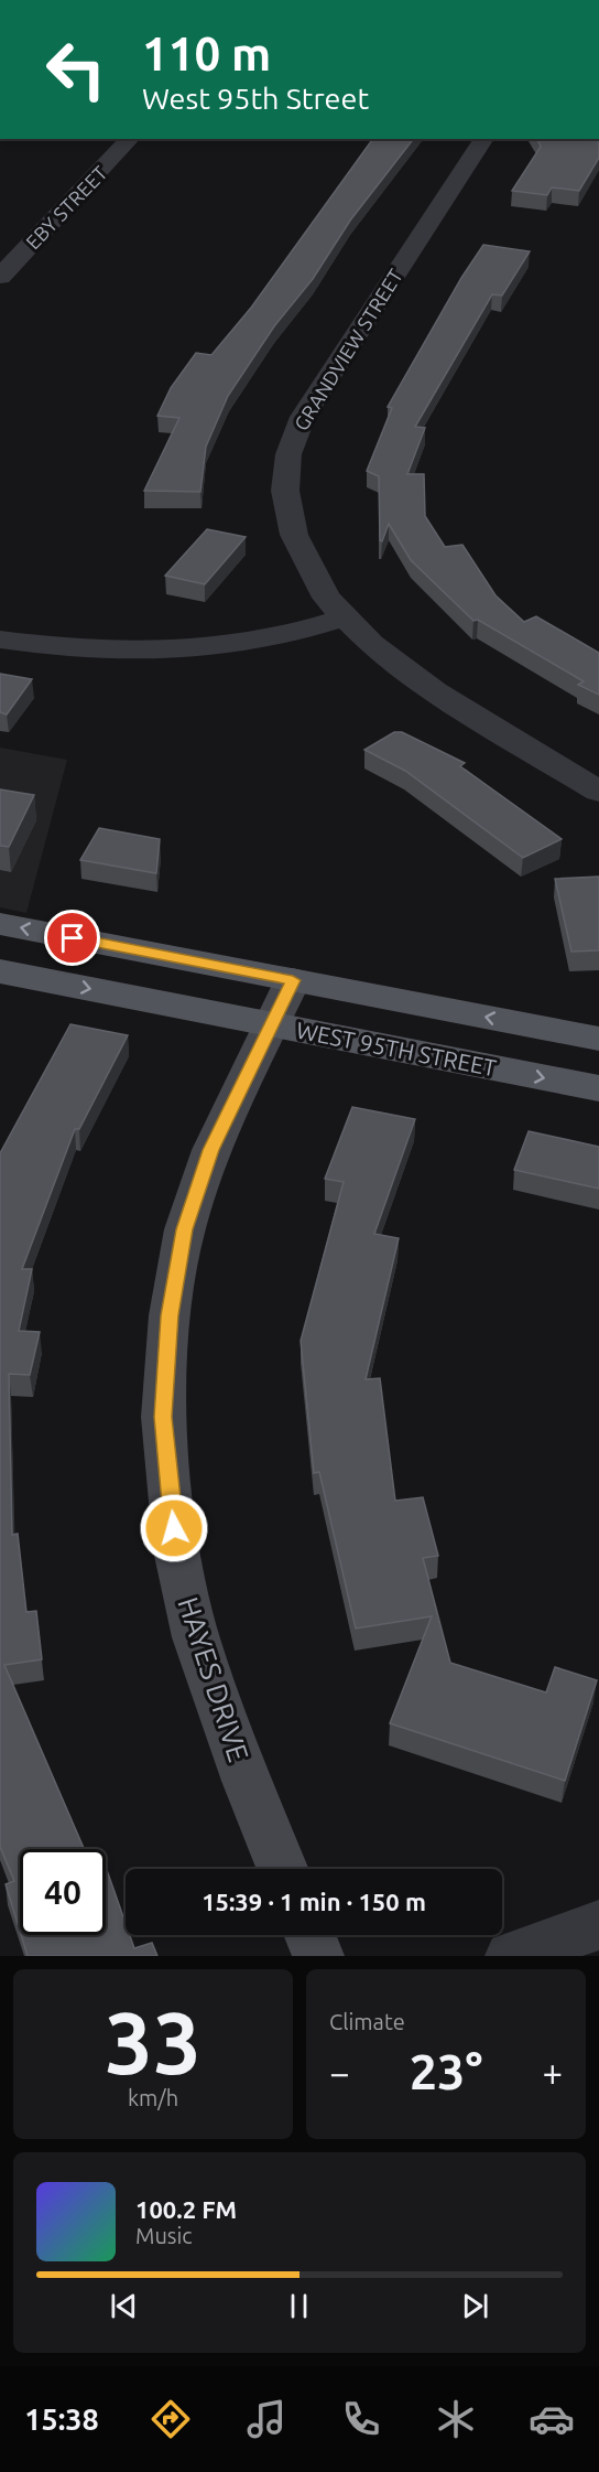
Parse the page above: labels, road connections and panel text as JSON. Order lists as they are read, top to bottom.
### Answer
{
  "streets": {
    "main road": ["WEST 95TH STREET"],
    "street": ["EBY STREET", "GRANDVIEW STREET", "HAYES DRIVE"]
  },
  "crossings": [
    ["WEST 95TH STREET", "HAYES DRIVE"]
  ],
  "page": {
    "turn": ["110 m", "West 95th Street"],
    "limit": "40",
    "trip": "15:39 · 1 min · 150 m",
    "tile": [
      ["33", "km/h"],
      "Climate"
    ],
    "heat": ["−", "23°", "+"],
    "song": ["100.2 FM", "Music"],
    "tabs": "15:38"
  }
}
